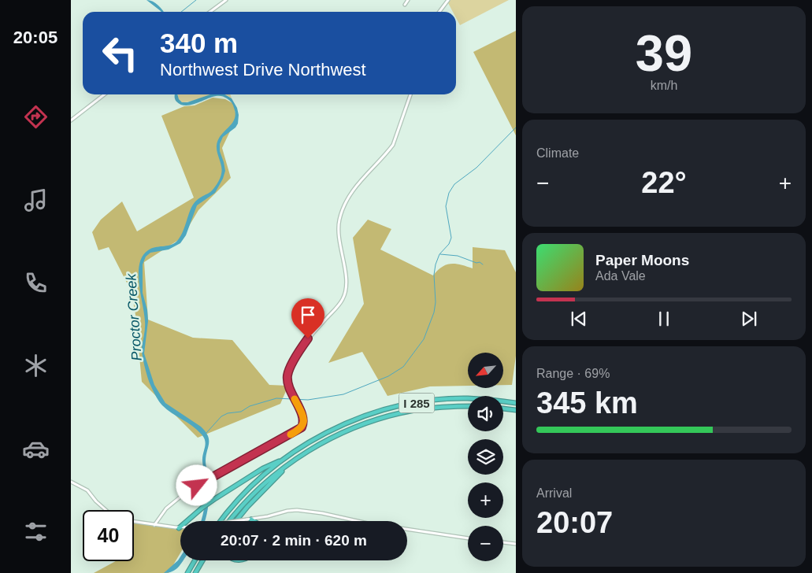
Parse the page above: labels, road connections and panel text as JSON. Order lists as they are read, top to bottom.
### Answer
{
  "streets": {
    "highway": ["I 285"]
  },
  "water": ["Proctor Creek"],
  "north": "bottom left",
  "page": {
    "tabs": "20:05",
    "tile": [
      ["39", "km/h"],
      "Climate",
      ["Range · 69%", "345 km"],
      ["Arrival", "20:07"]
    ],
    "turn": ["340 m", "Northwest Drive Northwest"],
    "heat": ["−", "22°", "+"],
    "song": ["Paper Moons", "Ada Vale"],
    "map_buttons": ["+", "−"],
    "limit": "40",
    "trip": "20:07 · 2 min · 620 m"
  }
}
